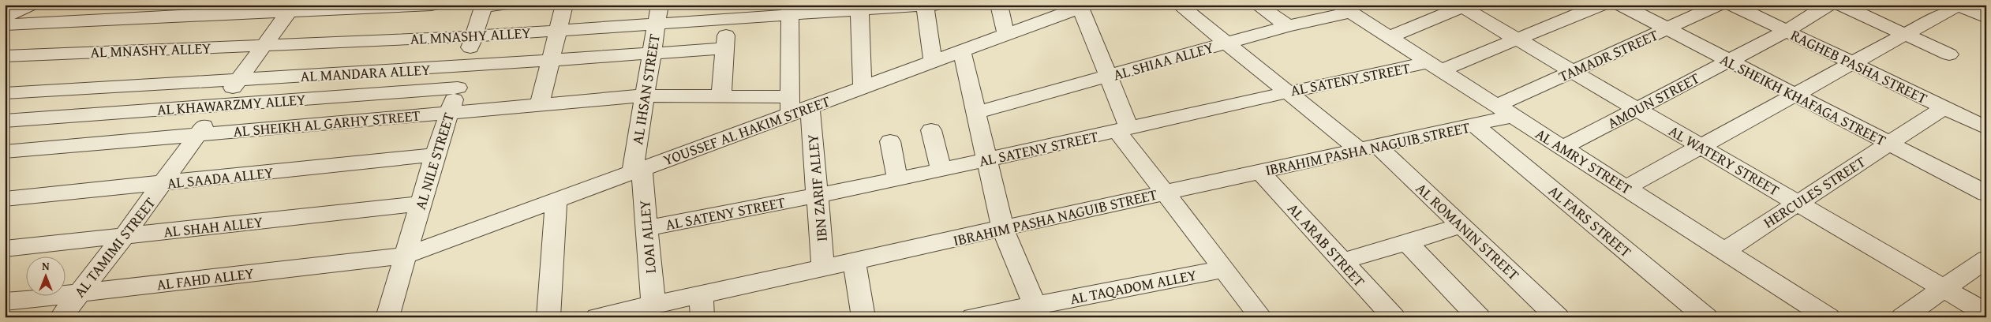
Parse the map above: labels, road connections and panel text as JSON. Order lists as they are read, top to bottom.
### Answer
{
  "streets": {
    "street": [
      "AL MNASHY ALLEY",
      "TAMADR STREET",
      "AL SHIAA ALLEY",
      "RAGHEB PASHA STREET",
      "AL MANDARA ALLEY",
      "AL SATENY STREET",
      "AL IHSAN STREET",
      "AL SHEIKH KHAFAGA STREET",
      "AMOUN STREET",
      "AL KHAWARZMY ALLEY",
      "AL SHEIKH AL GARHY STREET",
      "YOUSSEF AL HAKIM STREET",
      "IBRAHIM PASHA NAGUIB STREET",
      "AL WATERY STREET",
      "AL NILE STREET",
      "AL AMRY STREET",
      "AL SAADA ALLEY",
      "IBN ZARIF ALLEY",
      "HERCULES STREET",
      "AL FARS STREET",
      "AL SHAH ALLEY",
      "AL ROMANIN STREET",
      "LOAI ALLEY",
      "AL ARAB STREET",
      "AL TAMIMI STREET",
      "AL FAHD ALLEY",
      "AL TAQADOM ALLEY"
    ]
  },
  "crossings": [
    ["AL MNASHY ALLEY", "AL IHSAN STREET"],
    ["AL MNASHY ALLEY", "AL NILE STREET"],
    ["AL MNASHY ALLEY", "AL TAMIMI STREET"],
    ["TAMADR STREET", "AL SHEIKH KHAFAGA STREET"],
    ["TAMADR STREET", "IBRAHIM PASHA NAGUIB STREET"],
    ["TAMADR STREET", "AL WATERY STREET"],
    ["TAMADR STREET", "AL AMRY STREET"],
    ["AL SHIAA ALLEY", "AL AMRY STREET"],
    ["AL SHIAA ALLEY", "AL ROMANIN STREET"],
    ["RAGHEB PASHA STREET", "AMOUN STREET"],
    ["RAGHEB PASHA STREET", "HERCULES STREET"],
    ["AL MANDARA ALLEY", "AL IHSAN STREET"],
    ["AL MANDARA ALLEY", "AL NILE STREET"],
    ["AL MANDARA ALLEY", "AL TAMIMI STREET"],
    ["AL SATENY STREET", "AL AMRY STREET"],
    ["AL SATENY STREET", "IBN ZARIF ALLEY"],
    ["AL SATENY STREET", "AL ROMANIN STREET"],
    ["AL SATENY STREET", "LOAI ALLEY"],
    ["AL IHSAN STREET", "AL SHEIKH AL GARHY STREET"],
    ["AL IHSAN STREET", "YOUSSEF AL HAKIM STREET"],
    ["AL IHSAN STREET", "LOAI ALLEY"],
    ["AL SHEIKH KHAFAGA STREET", "AMOUN STREET"],
    ["AL SHEIKH KHAFAGA STREET", "HERCULES STREET"],
    ["AMOUN STREET", "AL WATERY STREET"],
    ["AMOUN STREET", "AL AMRY STREET"],
    ["AL KHAWARZMY ALLEY", "AL NILE STREET"],
    ["AL KHAWARZMY ALLEY", "AL TAMIMI STREET"],
    ["AL SHEIKH AL GARHY STREET", "YOUSSEF AL HAKIM STREET"],
    ["AL SHEIKH AL GARHY STREET", "AL NILE STREET"],
    ["AL SHEIKH AL GARHY STREET", "AL TAMIMI STREET"],
    ["YOUSSEF AL HAKIM STREET", "AL NILE STREET"],
    ["YOUSSEF AL HAKIM STREET", "IBN ZARIF ALLEY"],
    ["YOUSSEF AL HAKIM STREET", "LOAI ALLEY"],
    ["YOUSSEF AL HAKIM STREET", "AL FAHD ALLEY"],
    ["IBRAHIM PASHA NAGUIB STREET", "AL AMRY STREET"],
    ["IBRAHIM PASHA NAGUIB STREET", "IBN ZARIF ALLEY"],
    ["IBRAHIM PASHA NAGUIB STREET", "AL FARS STREET"],
    ["IBRAHIM PASHA NAGUIB STREET", "AL ROMANIN STREET"],
    ["IBRAHIM PASHA NAGUIB STREET", "LOAI ALLEY"],
    ["IBRAHIM PASHA NAGUIB STREET", "AL ARAB STREET"],
    ["AL WATERY STREET", "HERCULES STREET"],
    ["AL NILE STREET", "AL SAADA ALLEY"],
    ["AL NILE STREET", "AL SHAH ALLEY"],
    ["AL NILE STREET", "AL FAHD ALLEY"],
    ["AL AMRY STREET", "HERCULES STREET"],
    ["AL SAADA ALLEY", "AL TAMIMI STREET"],
    ["AL SHAH ALLEY", "AL TAMIMI STREET"],
    ["AL TAMIMI STREET", "AL FAHD ALLEY"]
  ],
  "north": "top"
}
